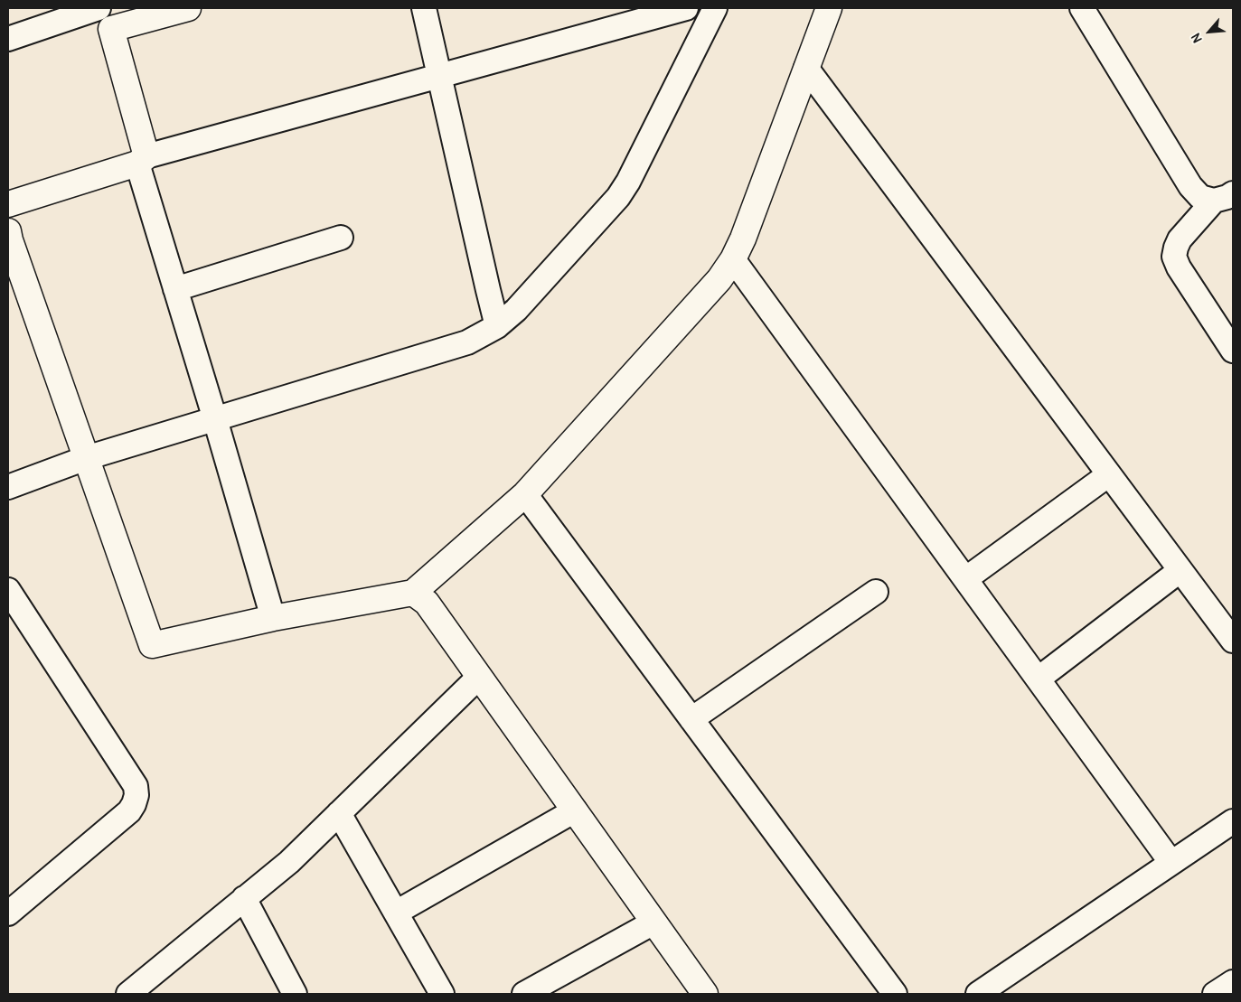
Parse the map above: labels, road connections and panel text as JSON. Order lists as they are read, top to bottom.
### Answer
{
  "north": "bottom left"
}
